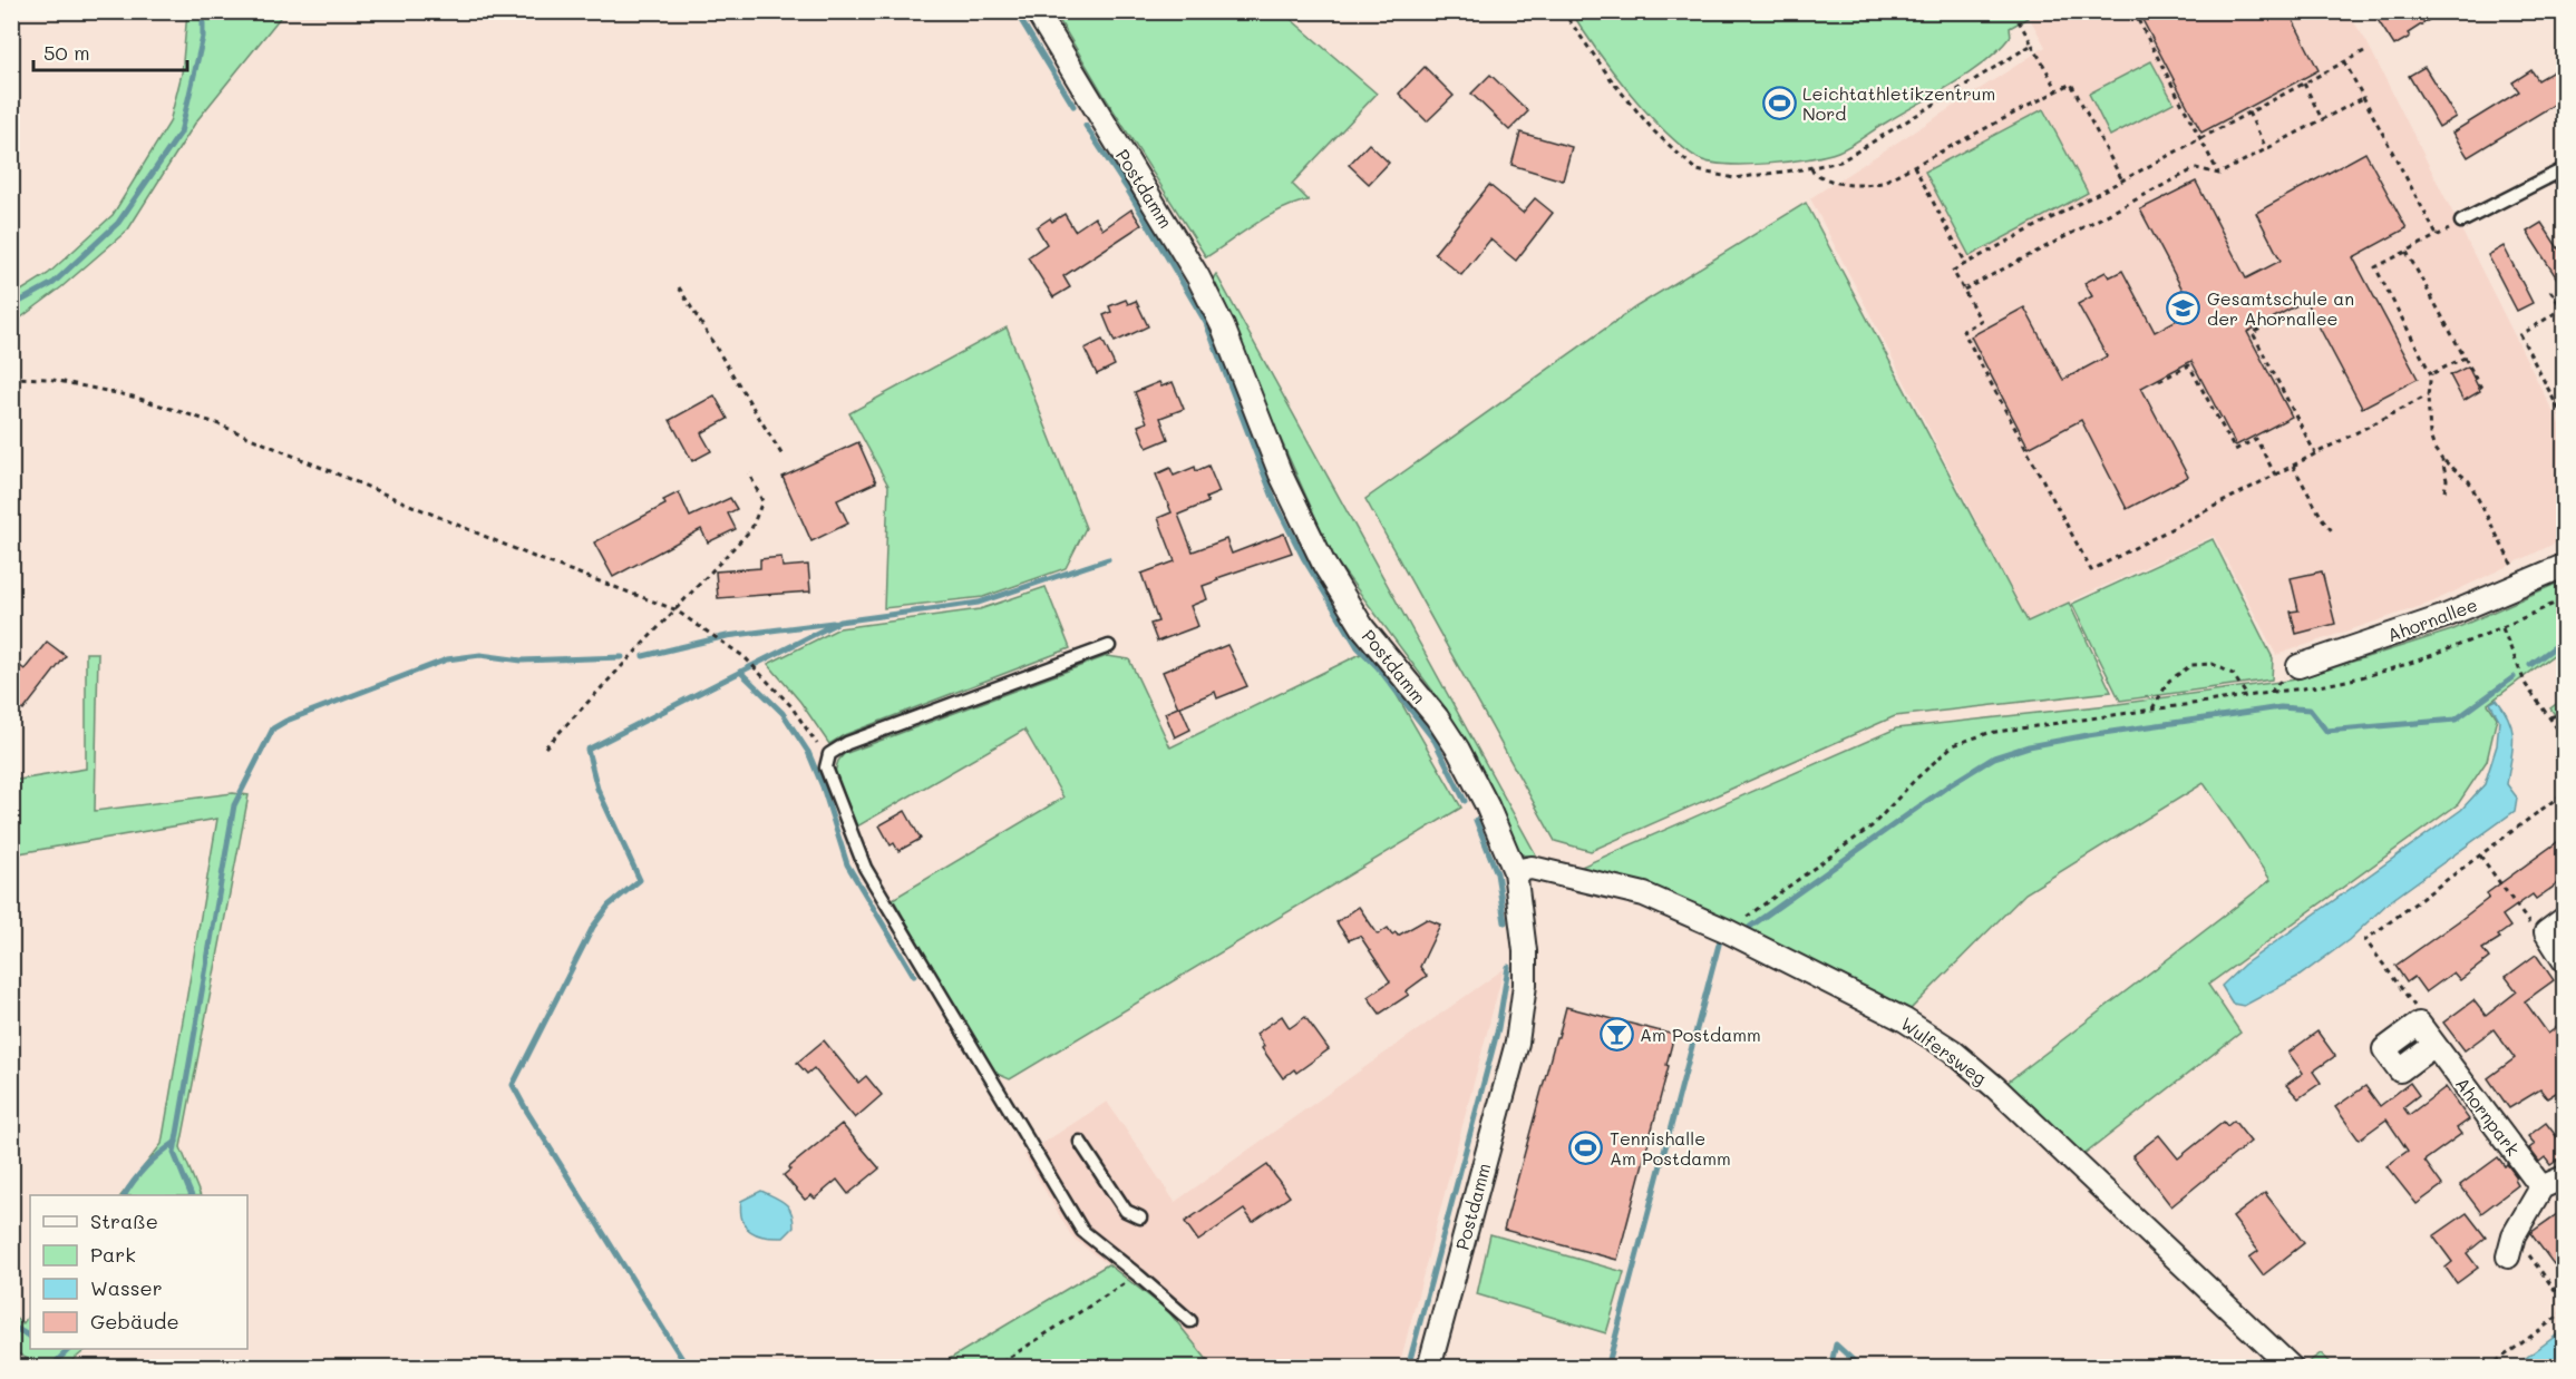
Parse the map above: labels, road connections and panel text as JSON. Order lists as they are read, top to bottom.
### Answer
{
  "streets": {
    "street": [
      "Postdamm",
      "Ahornallee",
      "Wulfersweg",
      "Ahornpark"
    ]
  },
  "crossings": [
    ["Postdamm", "Wulfersweg"]
  ],
  "places": {
    "sports": ["Leichtathletikzentrum Nord", "Tennishalle Am Postdamm"],
    "school or university": ["Gesamtschule an der Ahornallee"],
    "bar": ["Am Postdamm"]
  },
  "legend": [
    "Straße",
    "Park",
    "Wasser",
    "Gebäude"
  ],
  "scale_bar": "50 m"
}
